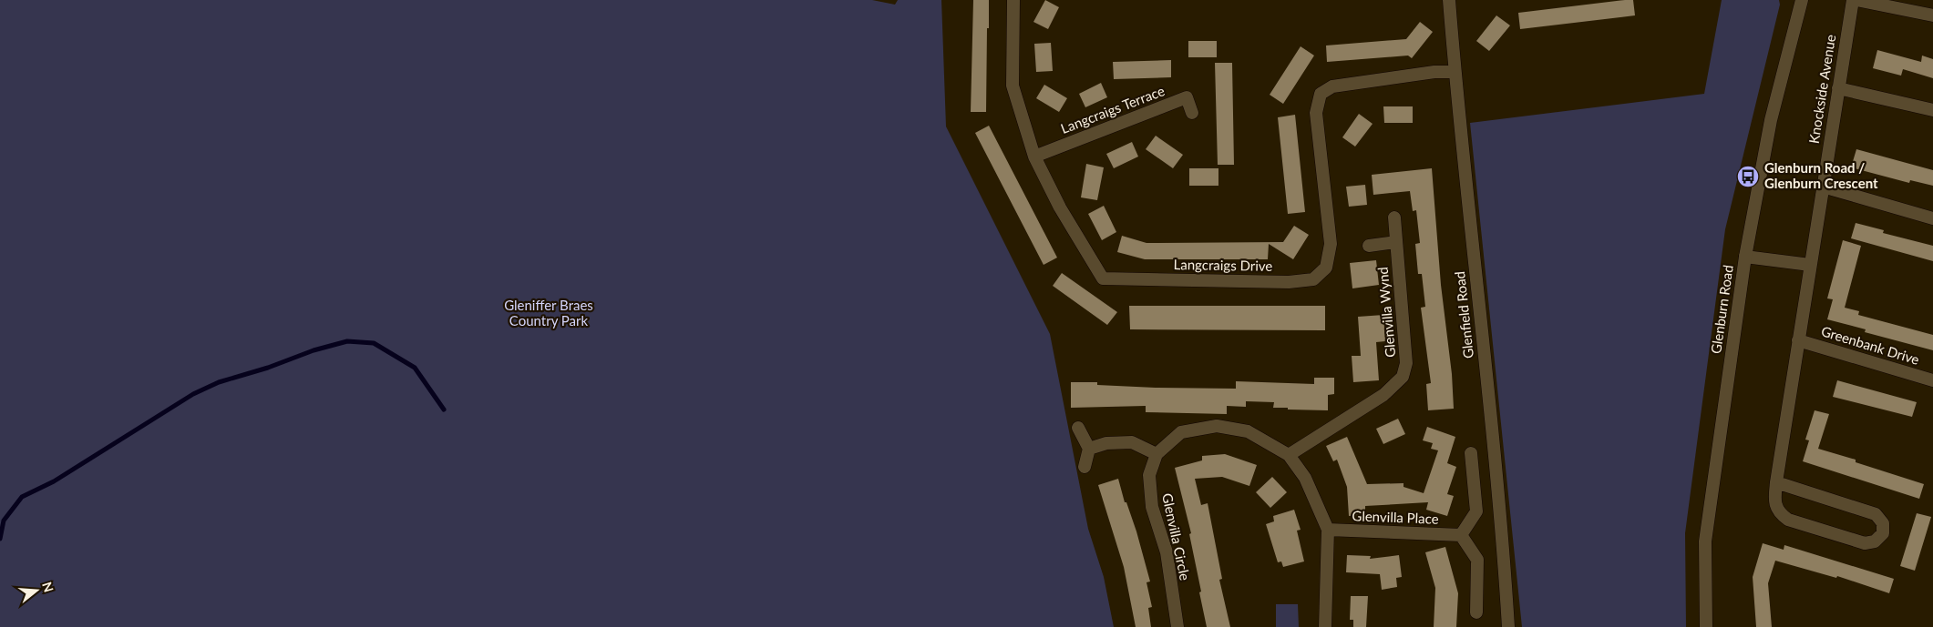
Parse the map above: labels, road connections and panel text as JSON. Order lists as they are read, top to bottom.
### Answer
{
  "streets": {
    "street": [
      "Knockside Avenue",
      "Langcraigs Terrace",
      "Langcraigs Drive",
      "Glenburn Road",
      "Glenvilla Wynd",
      "Glenfield Road",
      "Greenbank Drive",
      "Glenvilla Place",
      "Glenvilla Circle"
    ]
  },
  "crossings": [
    ["Knockside Avenue", "Greenbank Drive"],
    ["Langcraigs Terrace", "Langcraigs Drive"],
    ["Langcraigs Drive", "Glenfield Road"],
    ["Glenvilla Wynd", "Glenvilla Circle"],
    ["Glenvilla Place", "Glenvilla Circle"]
  ],
  "parks": ["Gleniffer Braes Country Park"],
  "places": {
    "bus stop": ["Glenburn Road / Glenburn Crescent"]
  },
  "north": "right"
}
